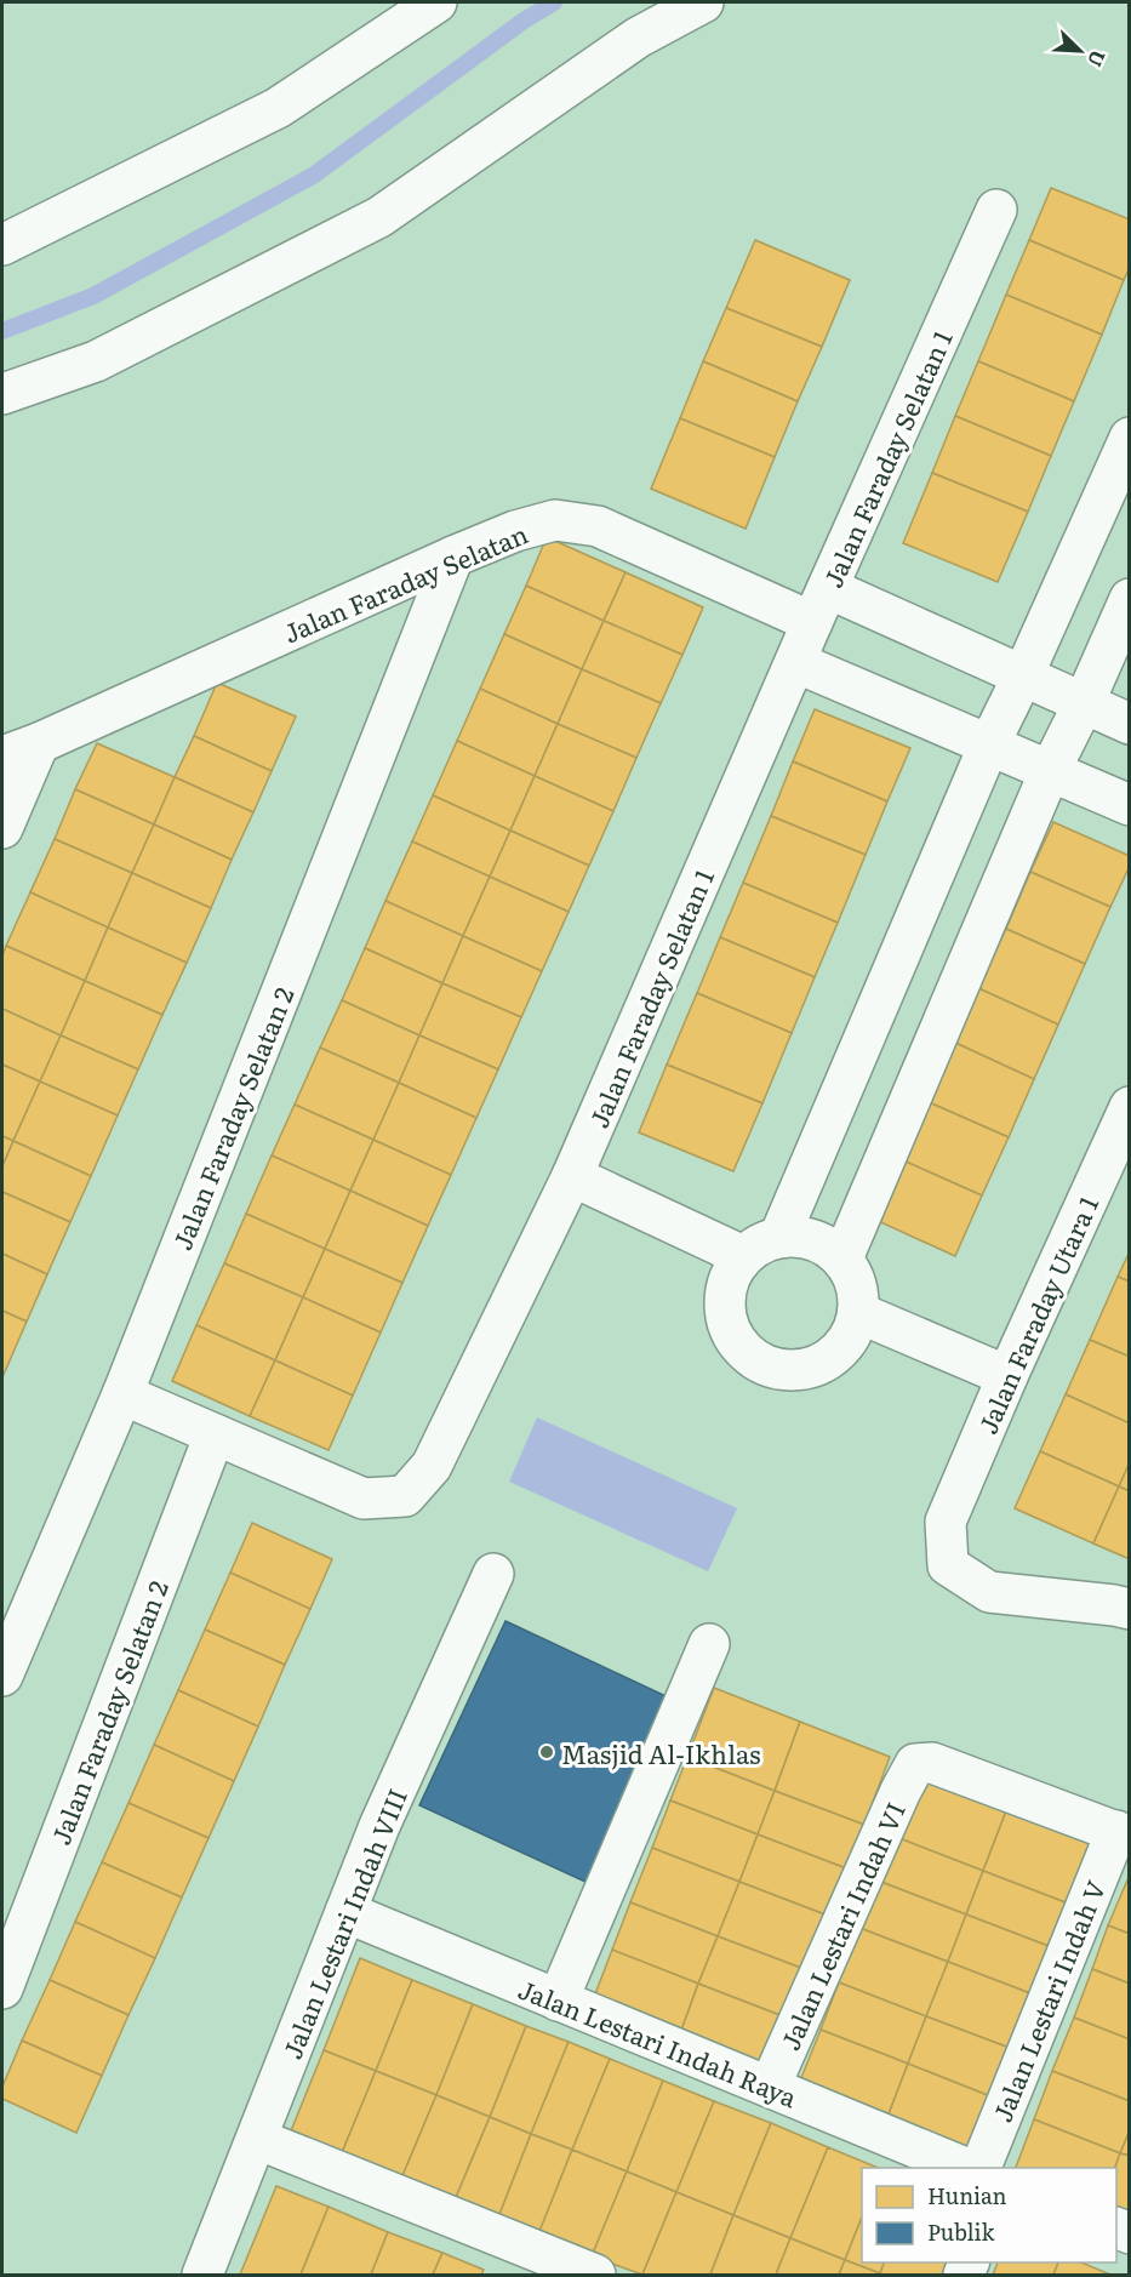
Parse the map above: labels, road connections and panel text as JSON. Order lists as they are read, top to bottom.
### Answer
{
  "streets": {
    "street": [
      "Jalan Faraday Selatan 1",
      "Jalan Faraday Selatan",
      "Jalan Faraday Selatan 2",
      "Jalan Faraday Utara 1",
      "Jalan Lestari Indah VIII",
      "Jalan Lestari Indah VI",
      "Jalan Lestari Indah V",
      "Jalan Lestari Indah Raya"
    ]
  },
  "crossings": [
    ["Jalan Faraday Selatan 1", "Jalan Faraday Selatan"],
    ["Jalan Faraday Selatan 1", "Jalan Faraday Selatan 2"],
    ["Jalan Faraday Selatan", "Jalan Faraday Selatan 2"],
    ["Jalan Lestari Indah VIII", "Jalan Lestari Indah Raya"],
    ["Jalan Lestari Indah VI", "Jalan Lestari Indah V"],
    ["Jalan Lestari Indah VI", "Jalan Lestari Indah Raya"]
  ],
  "places": ["Masjid Al-Ikhlas"],
  "legend": ["Hunian", "Publik"],
  "north": "bottom right"
}
